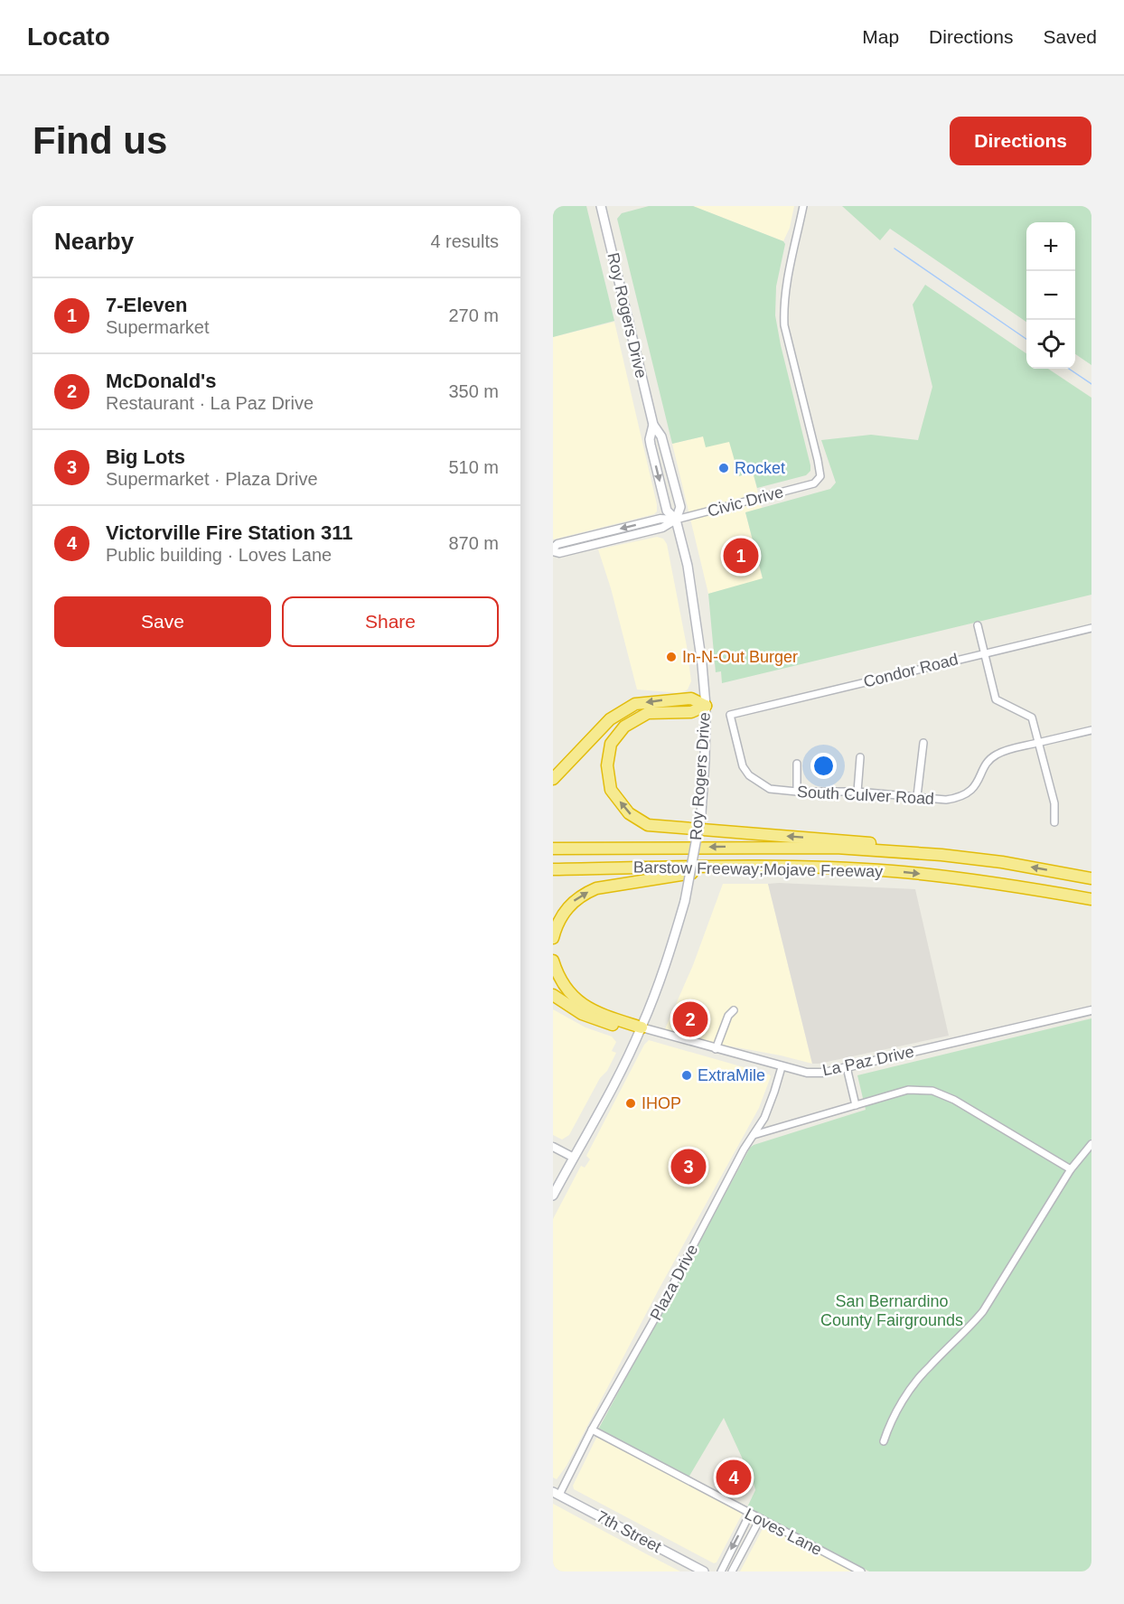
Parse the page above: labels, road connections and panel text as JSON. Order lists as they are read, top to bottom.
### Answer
{
  "streets": {
    "highway": ["Barstow Freeway;Mojave Freeway"],
    "main road": ["Roy Rogers Drive", "7th Street"],
    "street": [
      "Civic Drive",
      "Condor Road",
      "South Culver Road",
      "La Paz Drive",
      "Plaza Drive",
      "Loves Lane"
    ]
  },
  "crossings": [
    ["Roy Rogers Drive", "Civic Drive"],
    ["Roy Rogers Drive", "La Paz Drive"],
    ["Condor Road", "South Culver Road"],
    ["La Paz Drive", "Plaza Drive"],
    ["Plaza Drive", "7th Street"],
    ["Plaza Drive", "Loves Lane"]
  ],
  "parks": ["San Bernardino County Fairgrounds"],
  "places": [
    "Rocket",
    "In-N-Out Burger",
    "ExtraMile",
    "IHOP"
  ],
  "page": {
    "header": "Locato",
    "nav": ["Map", "Directions", "Saved"],
    "buttons": [
      "Directions",
      ["Save", "Share"]
    ],
    "title": "Find us",
    "heading": ["Nearby", "4 results"],
    "map_buttons": ["+", "−"],
    "list": [
      {
        "mark": "1",
        "name": "7-Eleven",
        "note": "Supermarket",
        "value": "270 m"
      },
      {
        "mark": "2",
        "name": "McDonald's",
        "note": "Restaurant · La Paz Drive",
        "value": "350 m"
      },
      {
        "mark": "3",
        "name": "Big Lots",
        "note": "Supermarket · Plaza Drive",
        "value": "510 m"
      },
      {
        "mark": "4",
        "name": "Victorville Fire Station 311",
        "note": "Public building · Loves Lane",
        "value": "870 m"
      }
    ],
    "pins": [
      "1",
      "2",
      "3",
      "4"
    ]
  }
}
